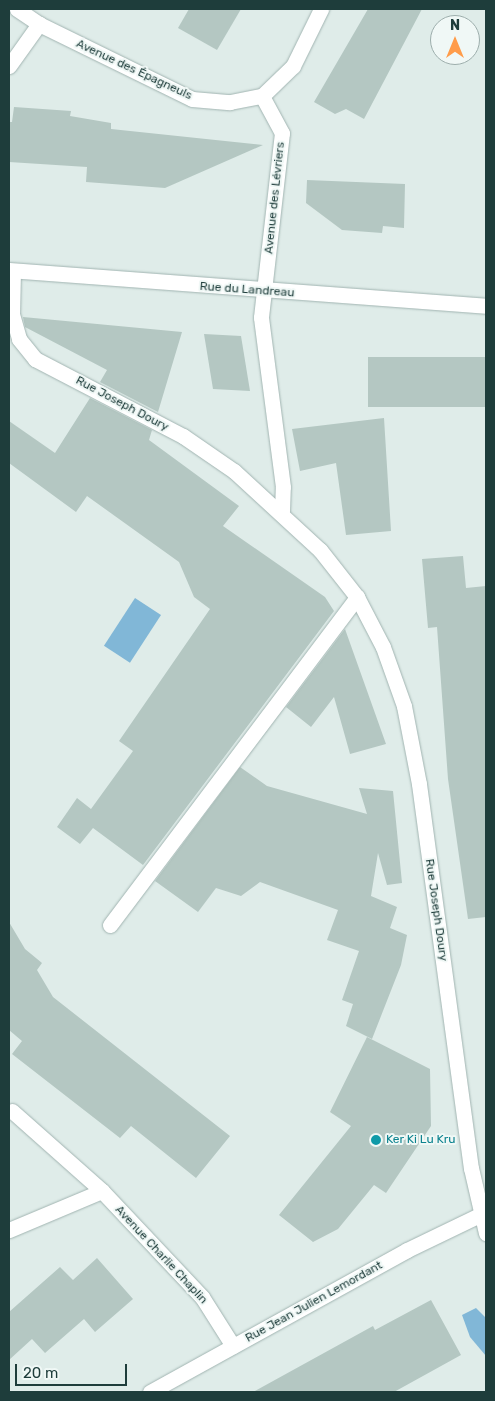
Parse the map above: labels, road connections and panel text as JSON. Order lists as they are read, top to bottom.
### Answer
{
  "streets": {
    "street": [
      "Avenue des Épagneuls",
      "Avenue des Lévriers",
      "Rue du Landreau",
      "Rue Joseph Doury",
      "Avenue Charlie Chaplin",
      "Rue Jean Julien Lemordant"
    ]
  },
  "crossings": [
    ["Avenue des Épagneuls", "Avenue des Lévriers"],
    ["Avenue des Lévriers", "Rue du Landreau"],
    ["Rue du Landreau", "Rue Joseph Doury"],
    ["Rue Joseph Doury", "Rue Jean Julien Lemordant"],
    ["Avenue Charlie Chaplin", "Rue Jean Julien Lemordant"]
  ],
  "places": ["Ker Ki Lu Kru"],
  "scale_bar": "20 m",
  "north": "top"
}
